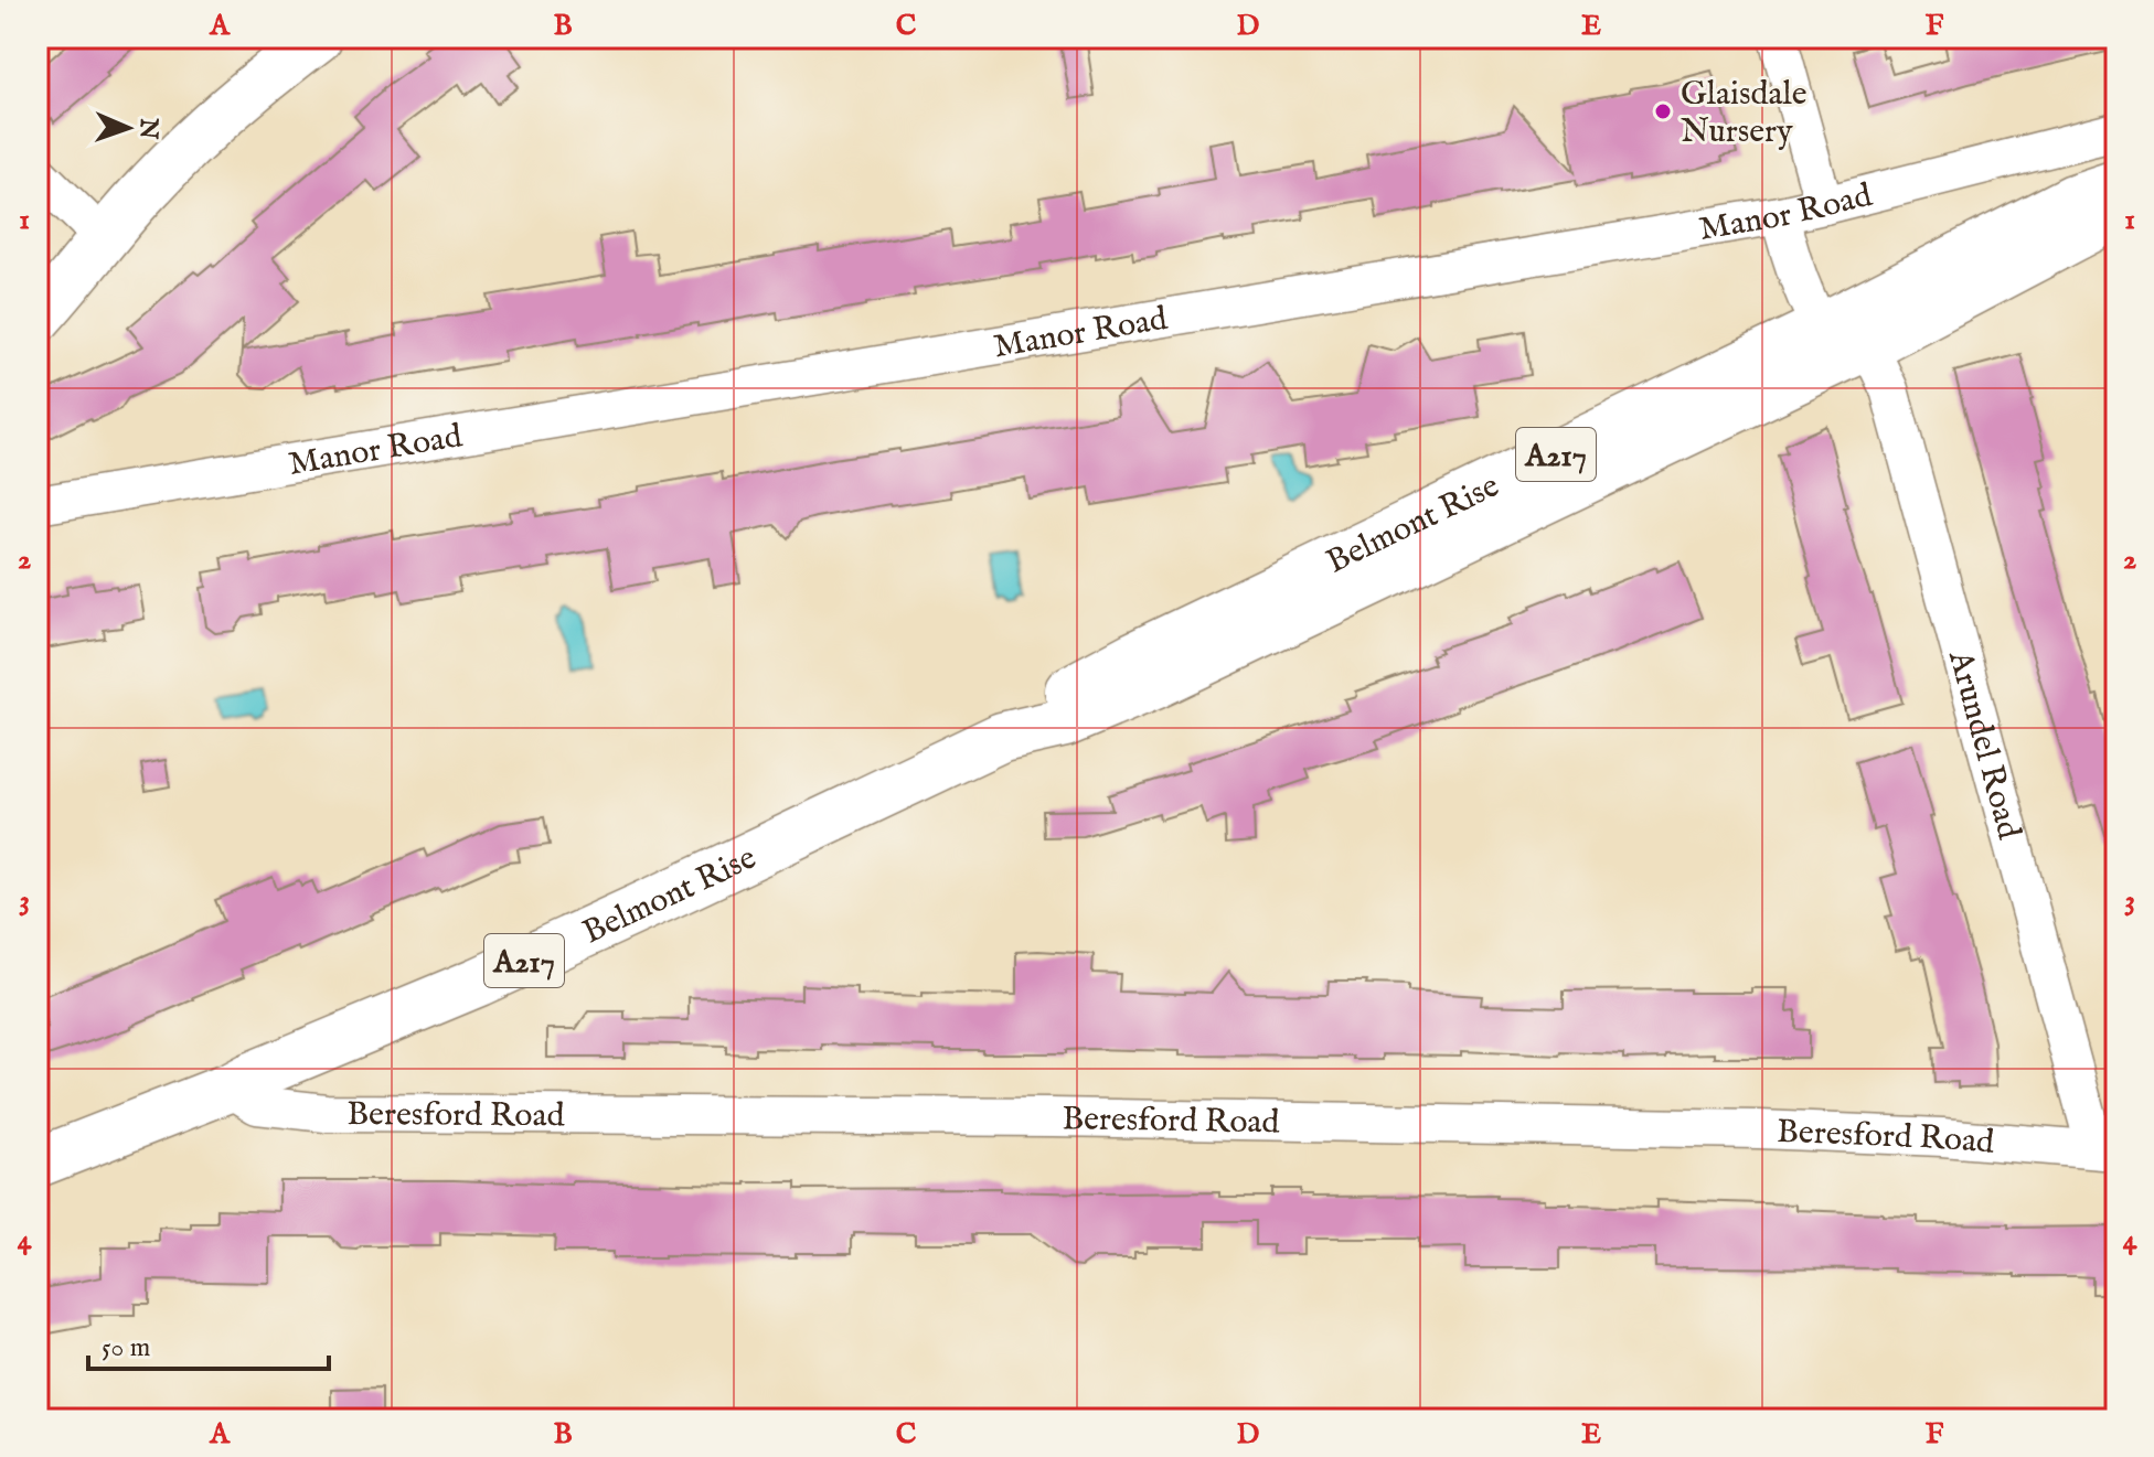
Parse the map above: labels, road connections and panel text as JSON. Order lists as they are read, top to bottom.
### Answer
{
  "streets": {
    "main road": ["A217", "Belmont Rise"],
    "street": ["Manor Road", "Arundel Road", "Beresford Road"]
  },
  "crossings": [
    ["Belmont Rise", "Arundel Road"],
    ["Belmont Rise", "Beresford Road"],
    ["Arundel Road", "Beresford Road"]
  ],
  "places": ["Glaisdale Nursery"],
  "scale_bar": "50 m",
  "north": "right",
  "grid": {
    "columns": [
      "A",
      "B",
      "C",
      "D",
      "E",
      "F"
    ],
    "rows": [
      "1",
      "2",
      "3",
      "4"
    ]
  }
}
